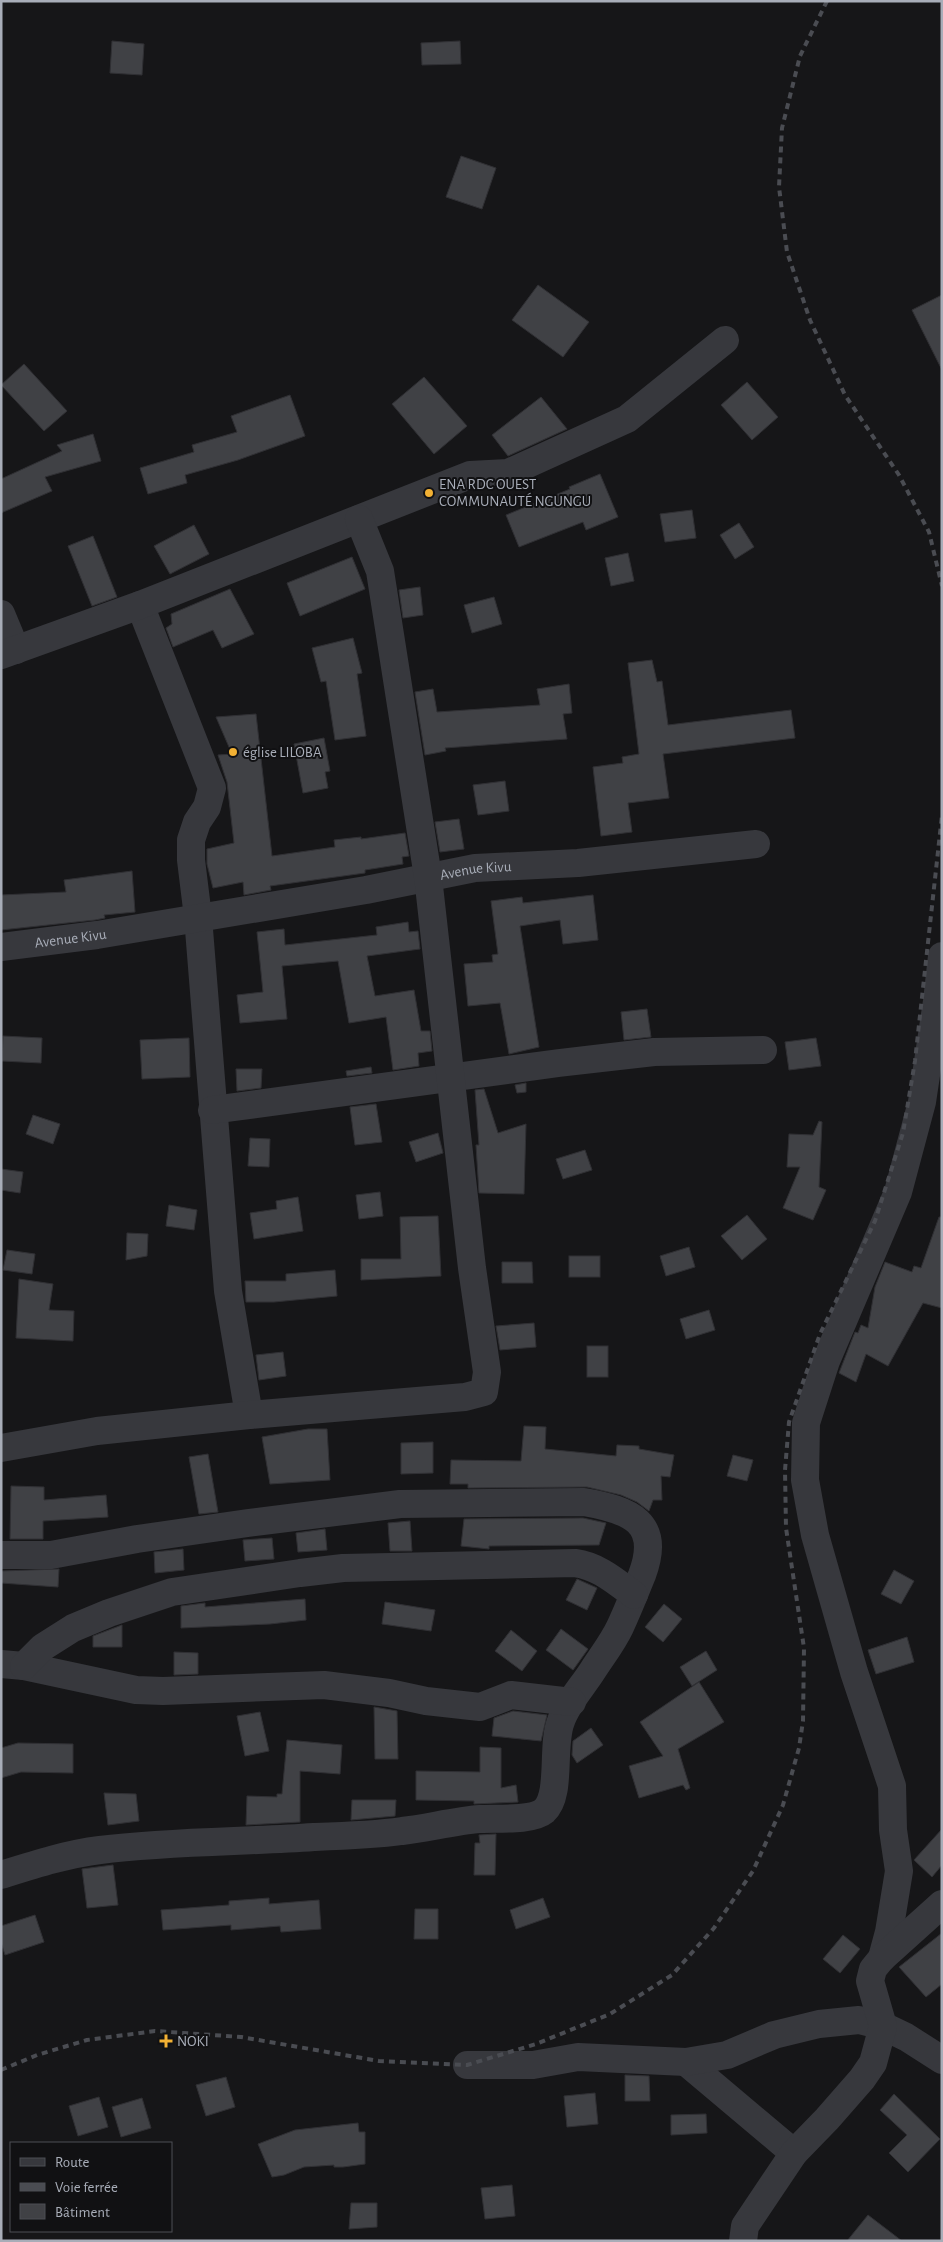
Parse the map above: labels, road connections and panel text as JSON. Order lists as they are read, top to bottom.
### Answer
{
  "streets": {
    "street": ["Avenue Kivu"]
  },
  "places": {
    "other": ["ENA RDC OUEST COMMUNAUTÉ NGUNGU", "église LILOBA"],
    "health": ["NOKI"]
  },
  "legend": ["Route", "Voie ferrée", "Bâtiment"]
}
